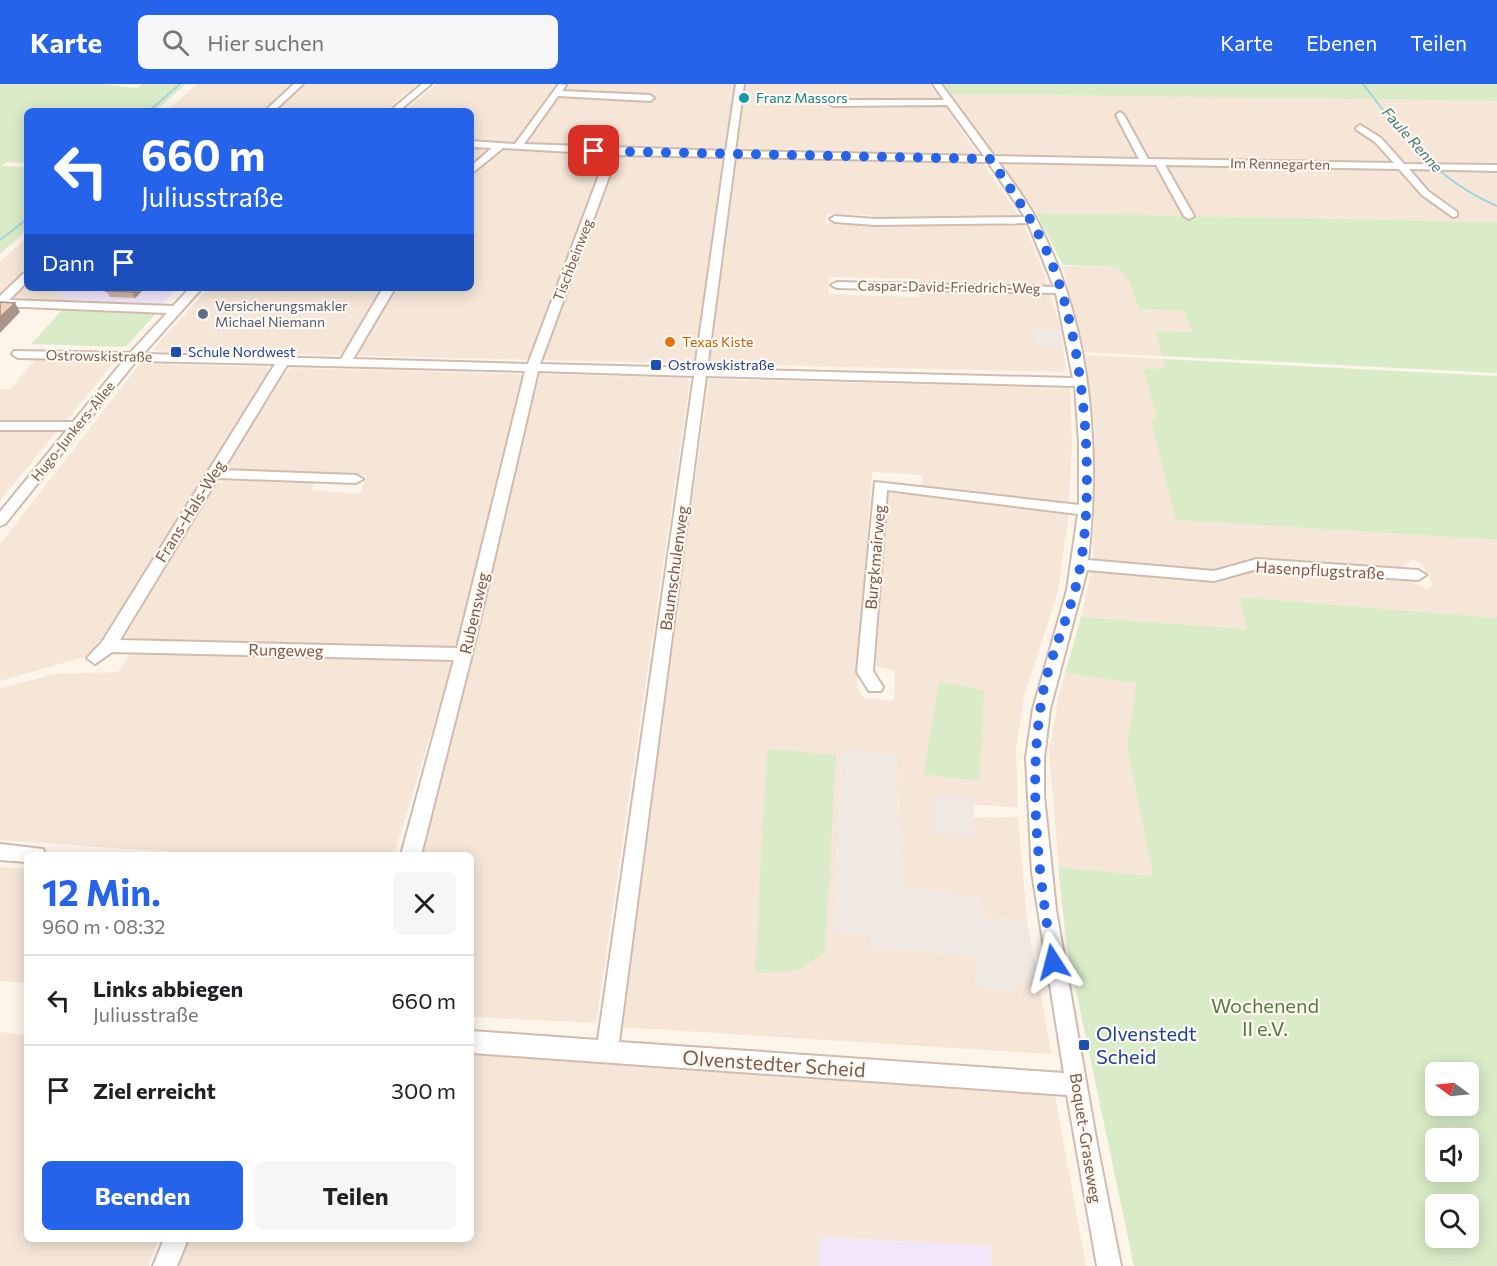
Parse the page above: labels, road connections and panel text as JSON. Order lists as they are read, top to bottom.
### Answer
{
  "streets": {
    "street": [
      "Im Rennegarten",
      "Tischbeinweg",
      "Caspar-David-Friedrich-Weg",
      "Ostrowskistraße",
      "Hugo-Junkers-Allee",
      "Frans-Hals-Weg",
      "Burgkmairweg",
      "Baumschulenweg",
      "Hasenpflugstraße",
      "Rubensweg",
      "Rungeweg",
      "Olvenstedter Scheid",
      "Boquet-Graseweg"
    ]
  },
  "crossings": [
    ["Im Rennegarten", "Tischbeinweg"],
    ["Im Rennegarten", "Baumschulenweg"],
    ["Im Rennegarten", "Boquet-Graseweg"],
    ["Tischbeinweg", "Ostrowskistraße"],
    ["Tischbeinweg", "Rubensweg"],
    ["Caspar-David-Friedrich-Weg", "Boquet-Graseweg"],
    ["Ostrowskistraße", "Hugo-Junkers-Allee"],
    ["Ostrowskistraße", "Frans-Hals-Weg"],
    ["Ostrowskistraße", "Baumschulenweg"],
    ["Ostrowskistraße", "Rubensweg"],
    ["Ostrowskistraße", "Boquet-Graseweg"],
    ["Frans-Hals-Weg", "Rungeweg"],
    ["Burgkmairweg", "Boquet-Graseweg"],
    ["Baumschulenweg", "Olvenstedter Scheid"],
    ["Hasenpflugstraße", "Boquet-Graseweg"],
    ["Rubensweg", "Rungeweg"],
    ["Olvenstedter Scheid", "Boquet-Graseweg"]
  ],
  "water": ["Faule Renne"],
  "parks": ["Wochenend II e.V."],
  "places": {
    "other": ["Franz Massors", "Versicherungsmakler Michael Niemann", "Texas Kiste"],
    "transit": ["Schule Nordwest", "Ostrowskistraße", "Olvenstedt Scheid"]
  },
  "north": "left",
  "page": {
    "header": "Karte",
    "search": "Hier suchen",
    "nav": ["Karte", "Ebenen", "Teilen"],
    "turn": ["660 m", "Juliusstraße"],
    "then": "Dann",
    "heading": ["12 Min.", "960 m · 08:32"],
    "list": [
      {
        "name": "Links abbiegen",
        "note": "Juliusstraße",
        "value": "660 m"
      },
      {
        "name": "Ziel erreicht",
        "value": "300 m"
      }
    ],
    "buttons": ["Beenden", "Teilen"]
  }
}
